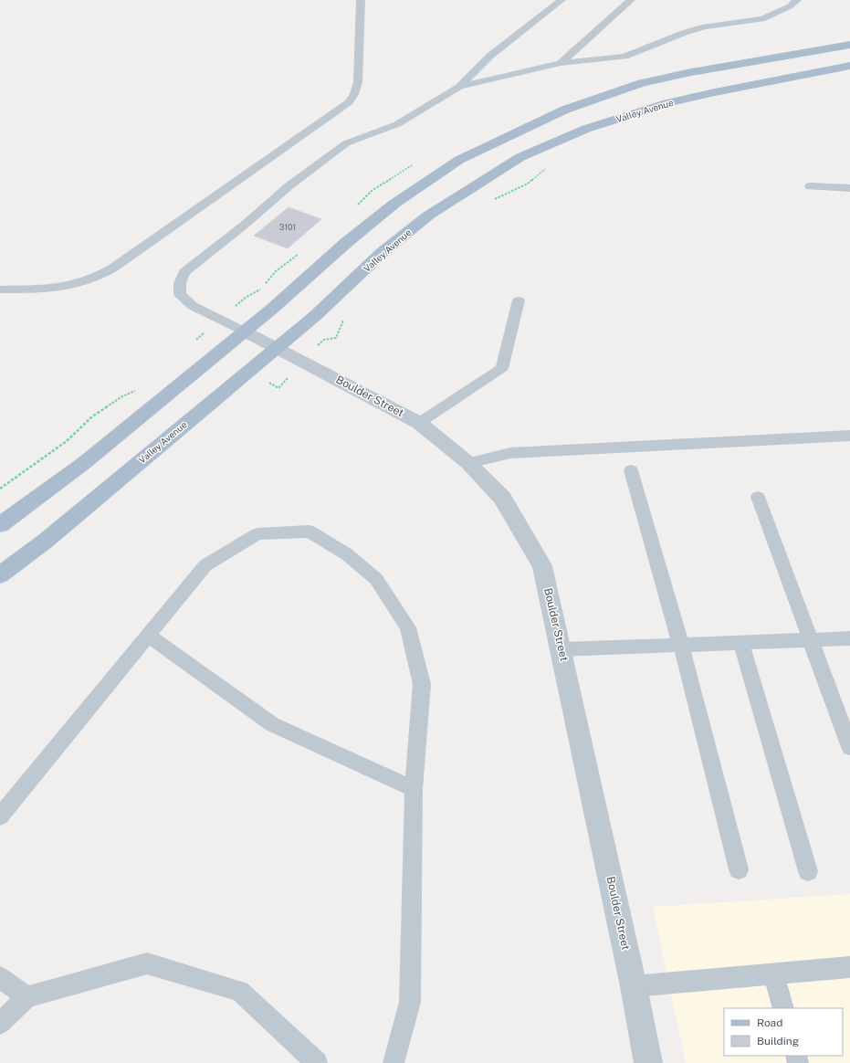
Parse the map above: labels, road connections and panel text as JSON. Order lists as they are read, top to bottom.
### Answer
{
  "streets": {
    "main road": ["Valley Avenue"],
    "street": ["Boulder Street"]
  },
  "crossings": [
    ["Valley Avenue", "Boulder Street"]
  ],
  "house_numbers": ["3101"],
  "legend": ["Road", "Building"]
}
